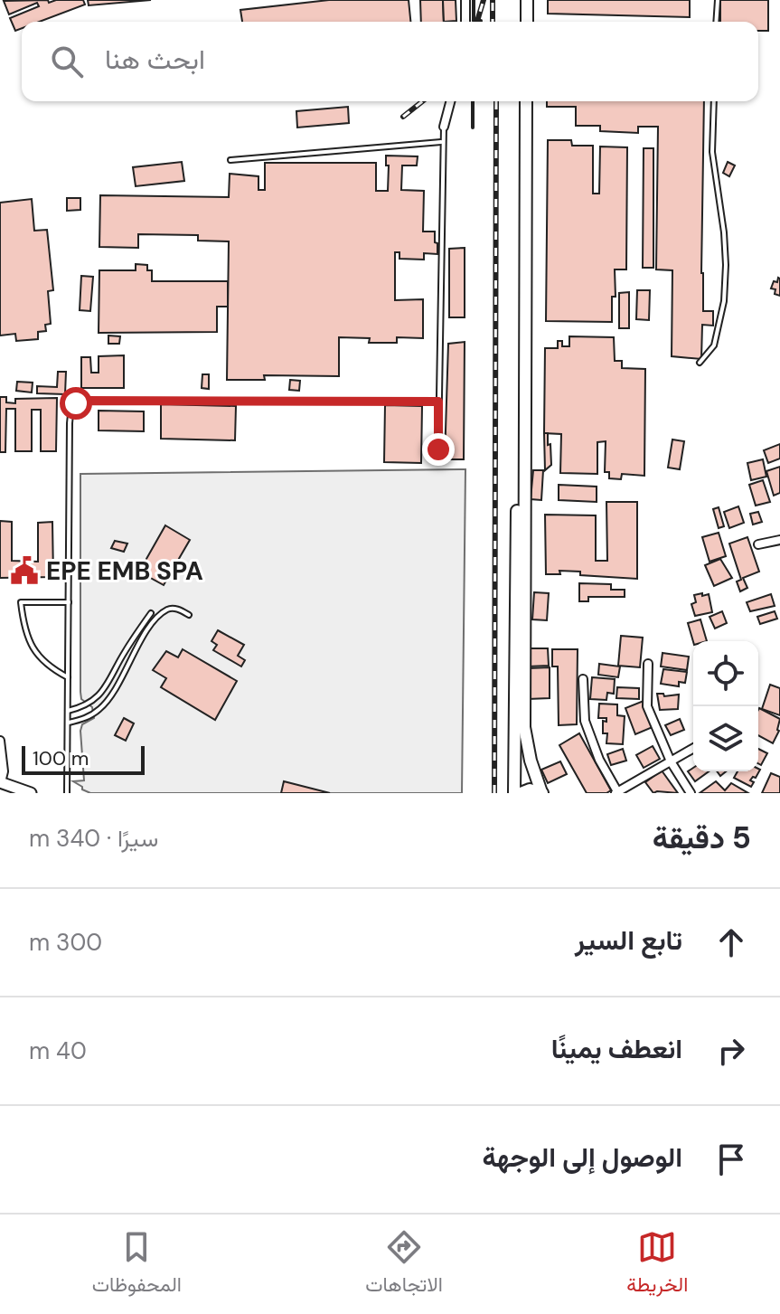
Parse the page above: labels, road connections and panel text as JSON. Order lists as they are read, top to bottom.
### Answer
{
  "places": {
    "public building": ["EPE EMB SPA"]
  },
  "scale_bar": "100 m",
  "page": {
    "search": "ابحث هنا",
    "scale": "100 m",
    "heading": ["5 دقيقة", "سيرًا · 340 m"],
    "list": [
      ["تابع السير", "300 m"],
      ["انعطف يمينًا", "40 m"],
      "الوصول إلى الوجهة"
    ],
    "nav": ["الخريطة", "الاتجاهات", "المحفوظات"]
  }
}
